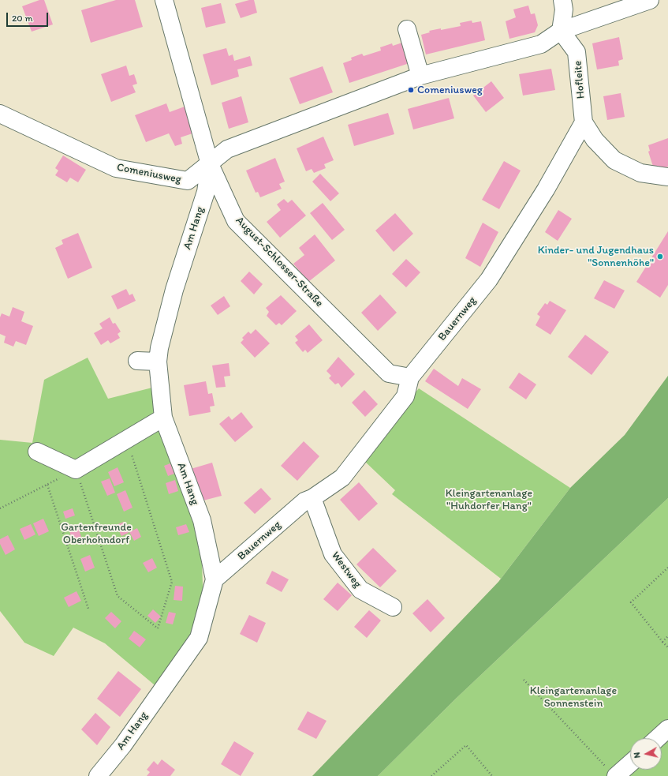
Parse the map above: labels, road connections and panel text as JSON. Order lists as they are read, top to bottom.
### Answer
{
  "streets": {
    "street": [
      "Hofleite",
      "Comeniusweg",
      "Am Hang",
      "August-Schlosser-Straße",
      "Bauernweg",
      "Westweg"
    ]
  },
  "crossings": [
    ["Hofleite", "Comeniusweg"],
    ["Hofleite", "Bauernweg"],
    ["Comeniusweg", "Am Hang"],
    ["Comeniusweg", "August-Schlosser-Straße"],
    ["Am Hang", "August-Schlosser-Straße"],
    ["Am Hang", "Bauernweg"],
    ["August-Schlosser-Straße", "Bauernweg"],
    ["Bauernweg", "Westweg"]
  ],
  "parks": ["Kleingartenanlage \"Huhdorfer Hang\"", "Gartenfreunde Oberhohndorf", "Kleingartenanlage Sonnenstein"],
  "places": ["Comeniusweg", "Kinder- und Jugendhaus \"Sonnenhöhe\""],
  "scale_bar": "20 m",
  "north": "left"
}
